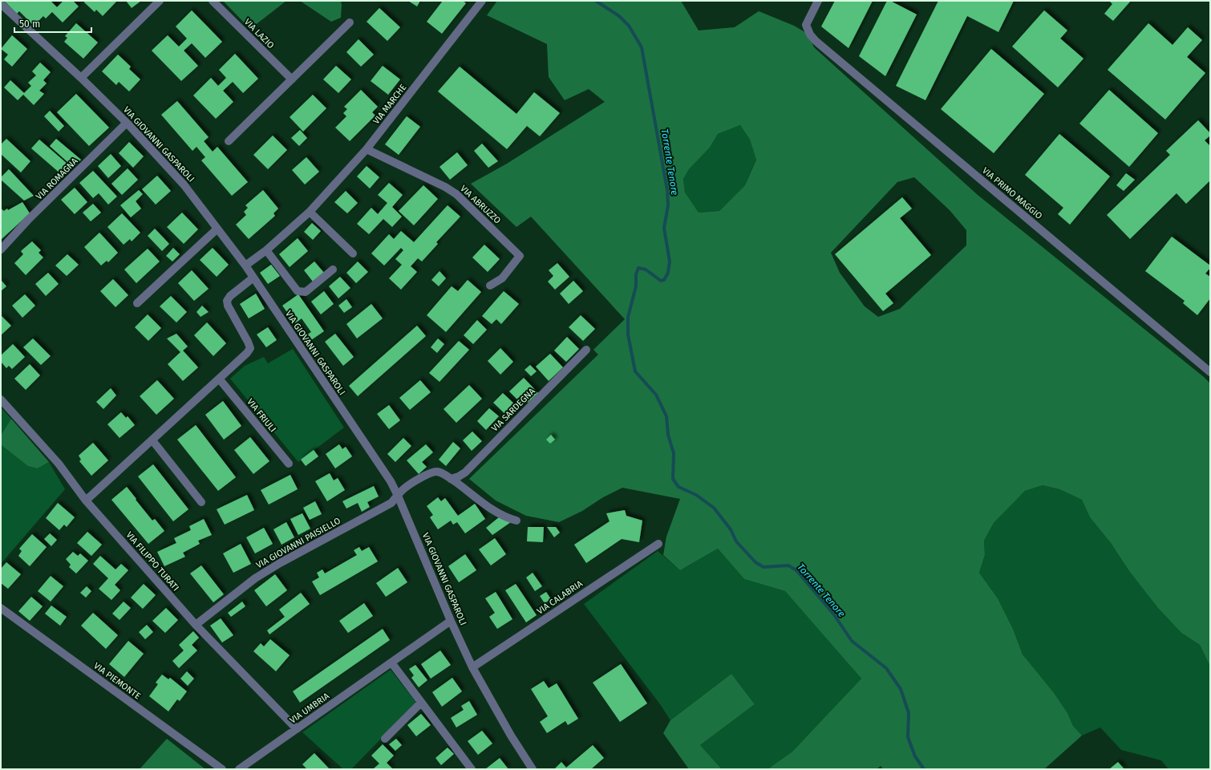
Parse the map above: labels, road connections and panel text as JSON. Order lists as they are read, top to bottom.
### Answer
{
  "streets": {
    "street": [
      "VIA LAZIO",
      "VIA MARCHE",
      "VIA GIOVANNI GASPAROLI",
      "VIA ROMAGNA",
      "VIA PRIMO MAGGIO",
      "VIA ABRUZZO",
      "VIA SARDEGNA",
      "VIA FRIULI",
      "VIA GIOVANNI PAISIELLO",
      "VIA FILIPPO TURATI",
      "VIA CALABRIA",
      "VIA PIEMONTE",
      "VIA UMBRIA"
    ]
  },
  "crossings": [
    ["VIA MARCHE", "VIA GIOVANNI GASPAROLI"],
    ["VIA MARCHE", "VIA ABRUZZO"],
    ["VIA GIOVANNI GASPAROLI", "VIA ROMAGNA"],
    ["VIA GIOVANNI GASPAROLI", "VIA GIOVANNI PAISIELLO"],
    ["VIA GIOVANNI GASPAROLI", "VIA CALABRIA"],
    ["VIA GIOVANNI GASPAROLI", "VIA UMBRIA"],
    ["VIA GIOVANNI PAISIELLO", "VIA FILIPPO TURATI"],
    ["VIA FILIPPO TURATI", "VIA UMBRIA"]
  ],
  "water": ["Torrente Tenore"],
  "scale_bar": "50 m"
}
